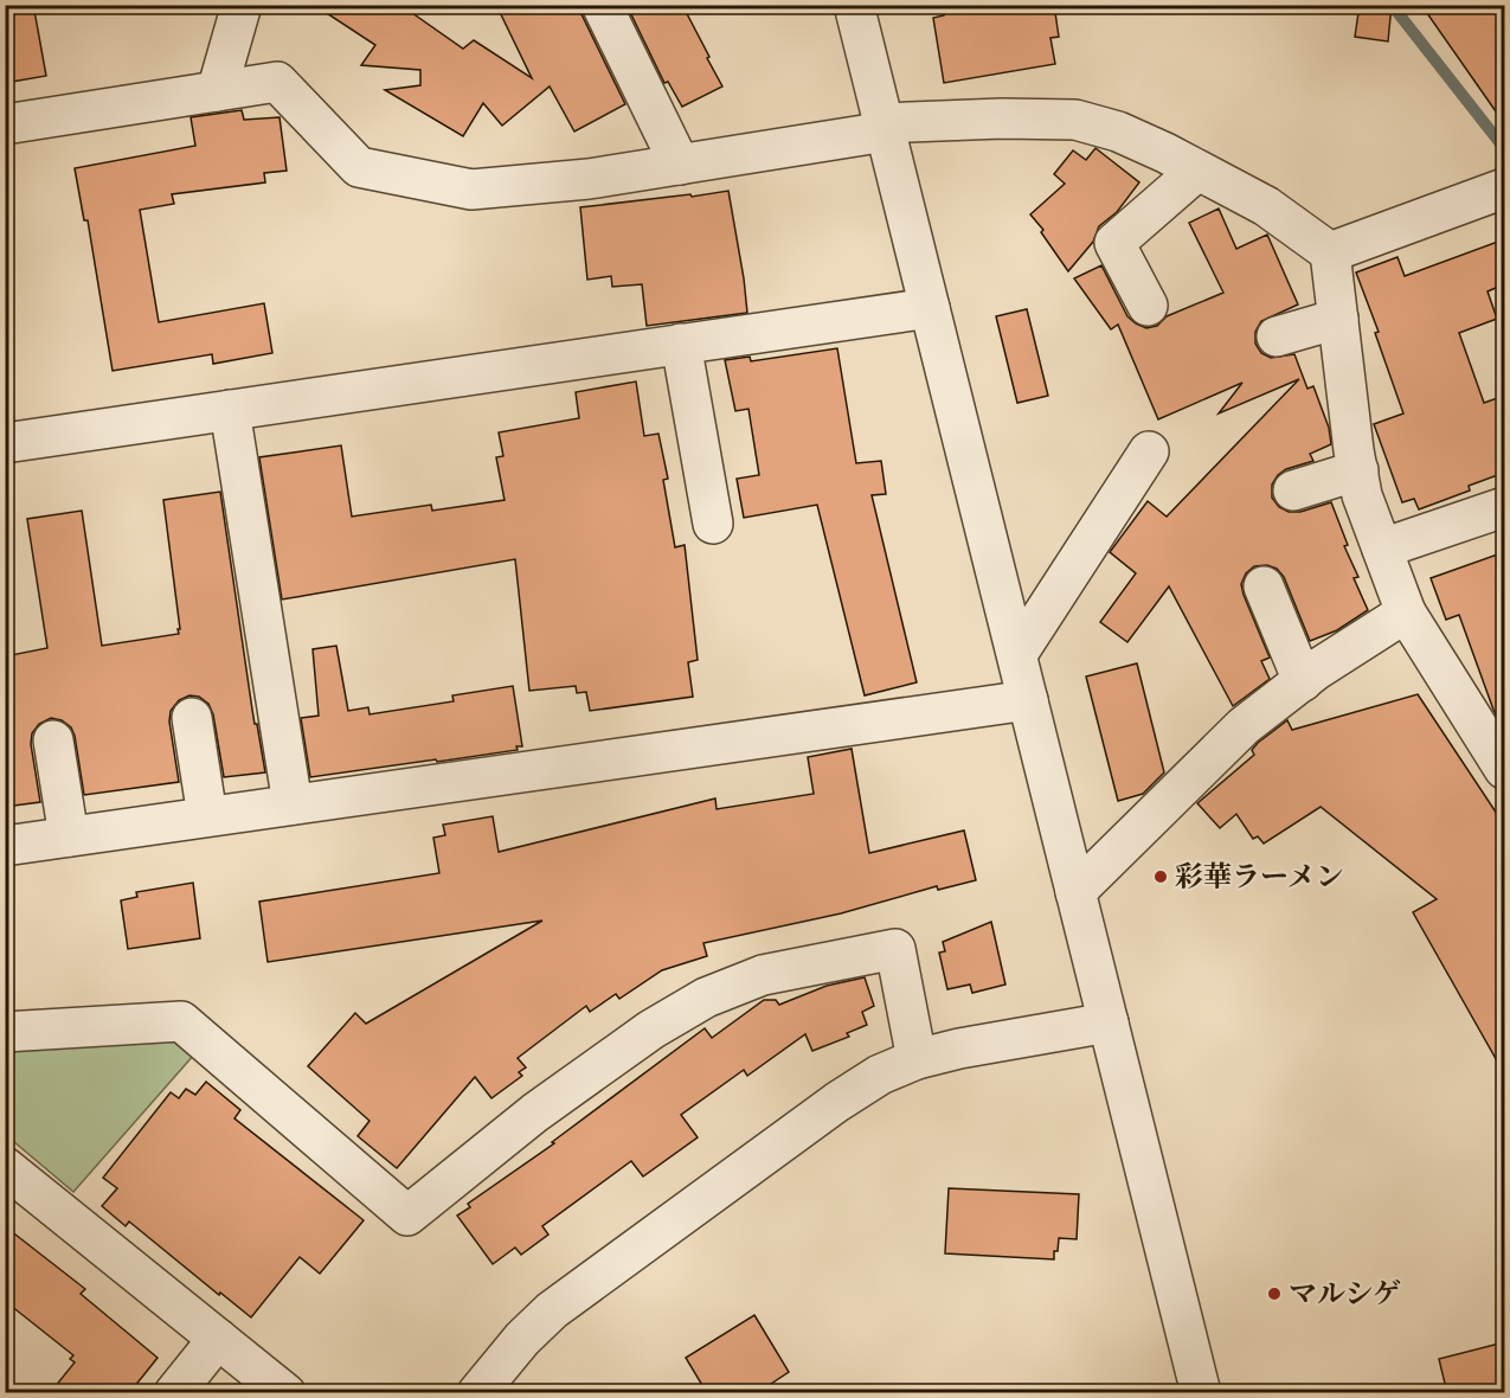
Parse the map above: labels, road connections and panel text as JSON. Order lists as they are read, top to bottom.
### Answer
{
  "places": ["彩華ラーメン", "マルシゲ"]
}
